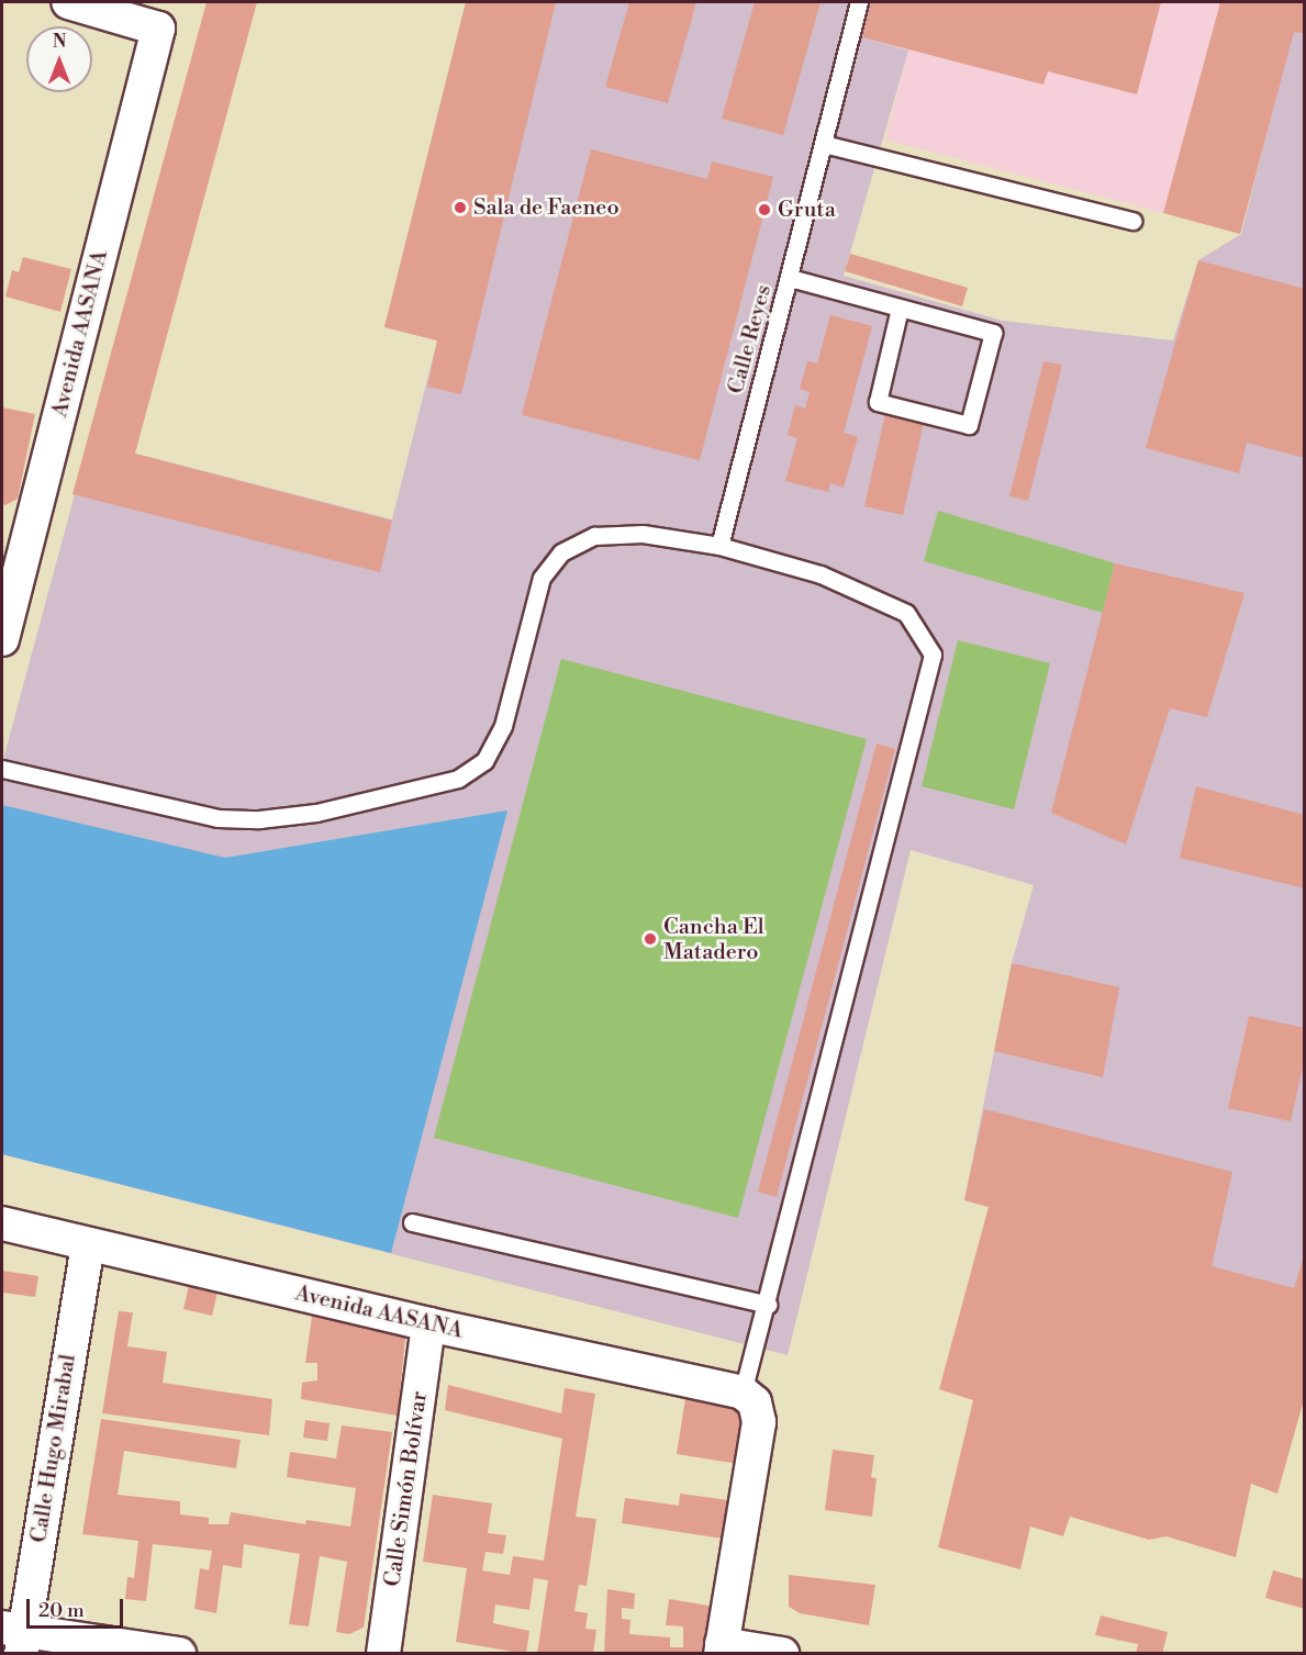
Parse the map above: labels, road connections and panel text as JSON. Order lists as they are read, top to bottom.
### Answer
{
  "streets": {
    "street": ["Avenida AASANA", "Calle Hugo Mirabal", "Calle Simón Bolívar"],
    "lane": ["Calle Reyes"]
  },
  "crossings": [
    ["Avenida AASANA", "Calle Hugo Mirabal"],
    ["Avenida AASANA", "Calle Simón Bolívar"]
  ],
  "places": ["Sala de Faeneo", "Gruta", "Cancha El Matadero"],
  "scale_bar": "20 m",
  "north": "top"
}
